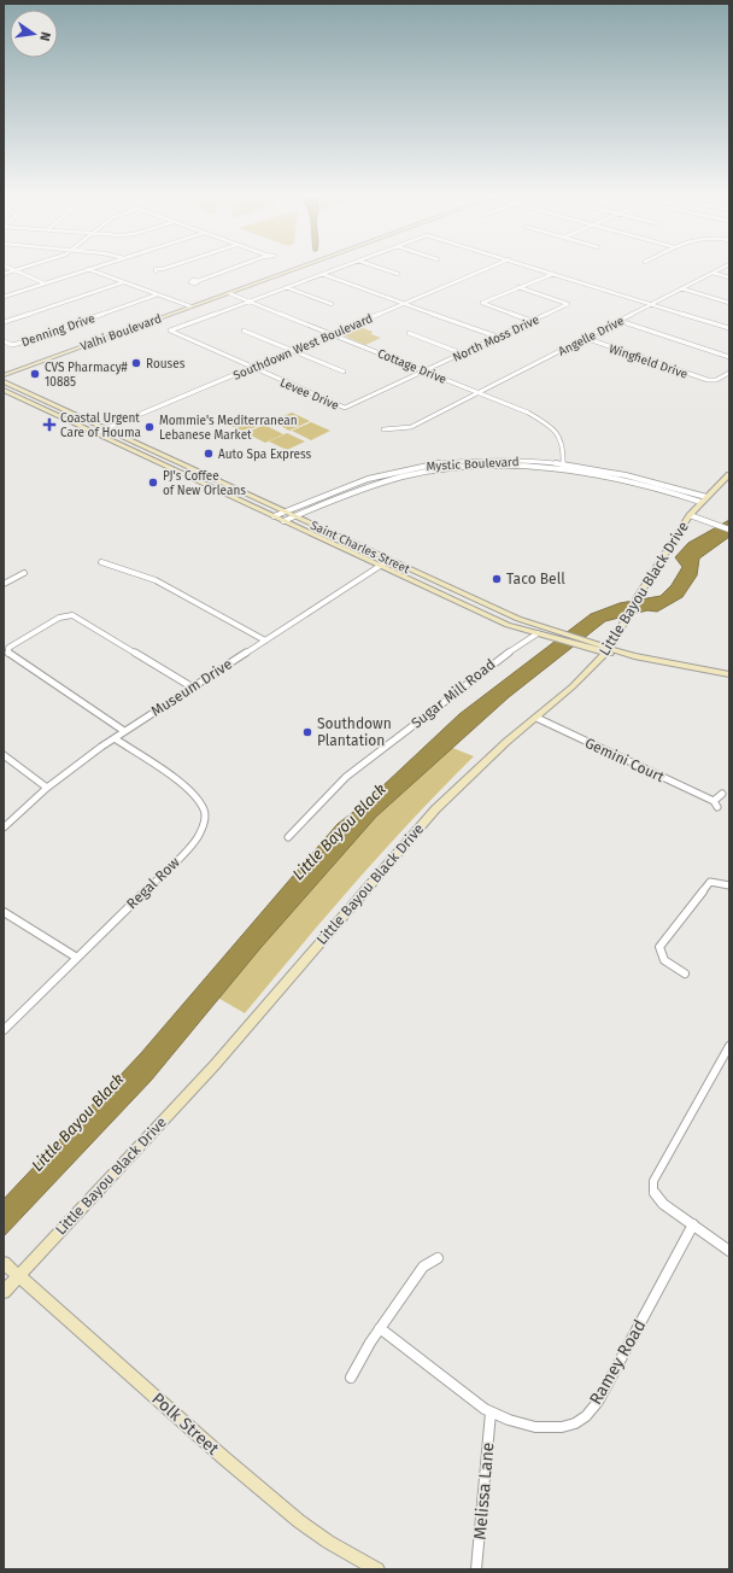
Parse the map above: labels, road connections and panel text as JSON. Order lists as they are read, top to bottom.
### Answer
{
  "streets": {
    "street": [
      "Denning Drive",
      "Valhi Boulevard",
      "Angelle Drive",
      "North Moss Drive",
      "Southdown West Boulevard",
      "Wingfield Drive",
      "Cottage Drive",
      "Levee Drive",
      "Mystic Boulevard",
      "Saint Charles Street",
      "Little Bayou Black Drive",
      "Museum Drive",
      "Sugar Mill Road",
      "Gemini Court",
      "Regal Row",
      "Ramey Road",
      "Polk Street",
      "Melissa Lane"
    ]
  },
  "crossings": [
    ["Valhi Boulevard", "Cottage Drive"],
    ["Angelle Drive", "Wingfield Drive"],
    ["Angelle Drive", "Cottage Drive"],
    ["North Moss Drive", "Cottage Drive"],
    ["North Moss Drive", "Levee Drive"],
    ["Southdown West Boulevard", "Cottage Drive"],
    ["Southdown West Boulevard", "Levee Drive"],
    ["Southdown West Boulevard", "Saint Charles Street"],
    ["Cottage Drive", "Levee Drive"],
    ["Cottage Drive", "Mystic Boulevard"],
    ["Mystic Boulevard", "Saint Charles Street"],
    ["Mystic Boulevard", "Little Bayou Black Drive"],
    ["Saint Charles Street", "Little Bayou Black Drive"],
    ["Saint Charles Street", "Museum Drive"],
    ["Saint Charles Street", "Sugar Mill Road"],
    ["Little Bayou Black Drive", "Gemini Court"],
    ["Little Bayou Black Drive", "Polk Street"],
    ["Museum Drive", "Regal Row"],
    ["Ramey Road", "Melissa Lane"]
  ],
  "water": ["Little Bayou Black"],
  "places": {
    "other": [
      "Rouses",
      "CVS Pharmacy# 10885",
      "Mommie's Mediterranean Lebanese Market",
      "Auto Spa Express",
      "PJ's Coffee of New Orleans",
      "Taco Bell",
      "Southdown Plantation"
    ],
    "health": ["Coastal Urgent Care of Houma"]
  },
  "north": "right"
}
